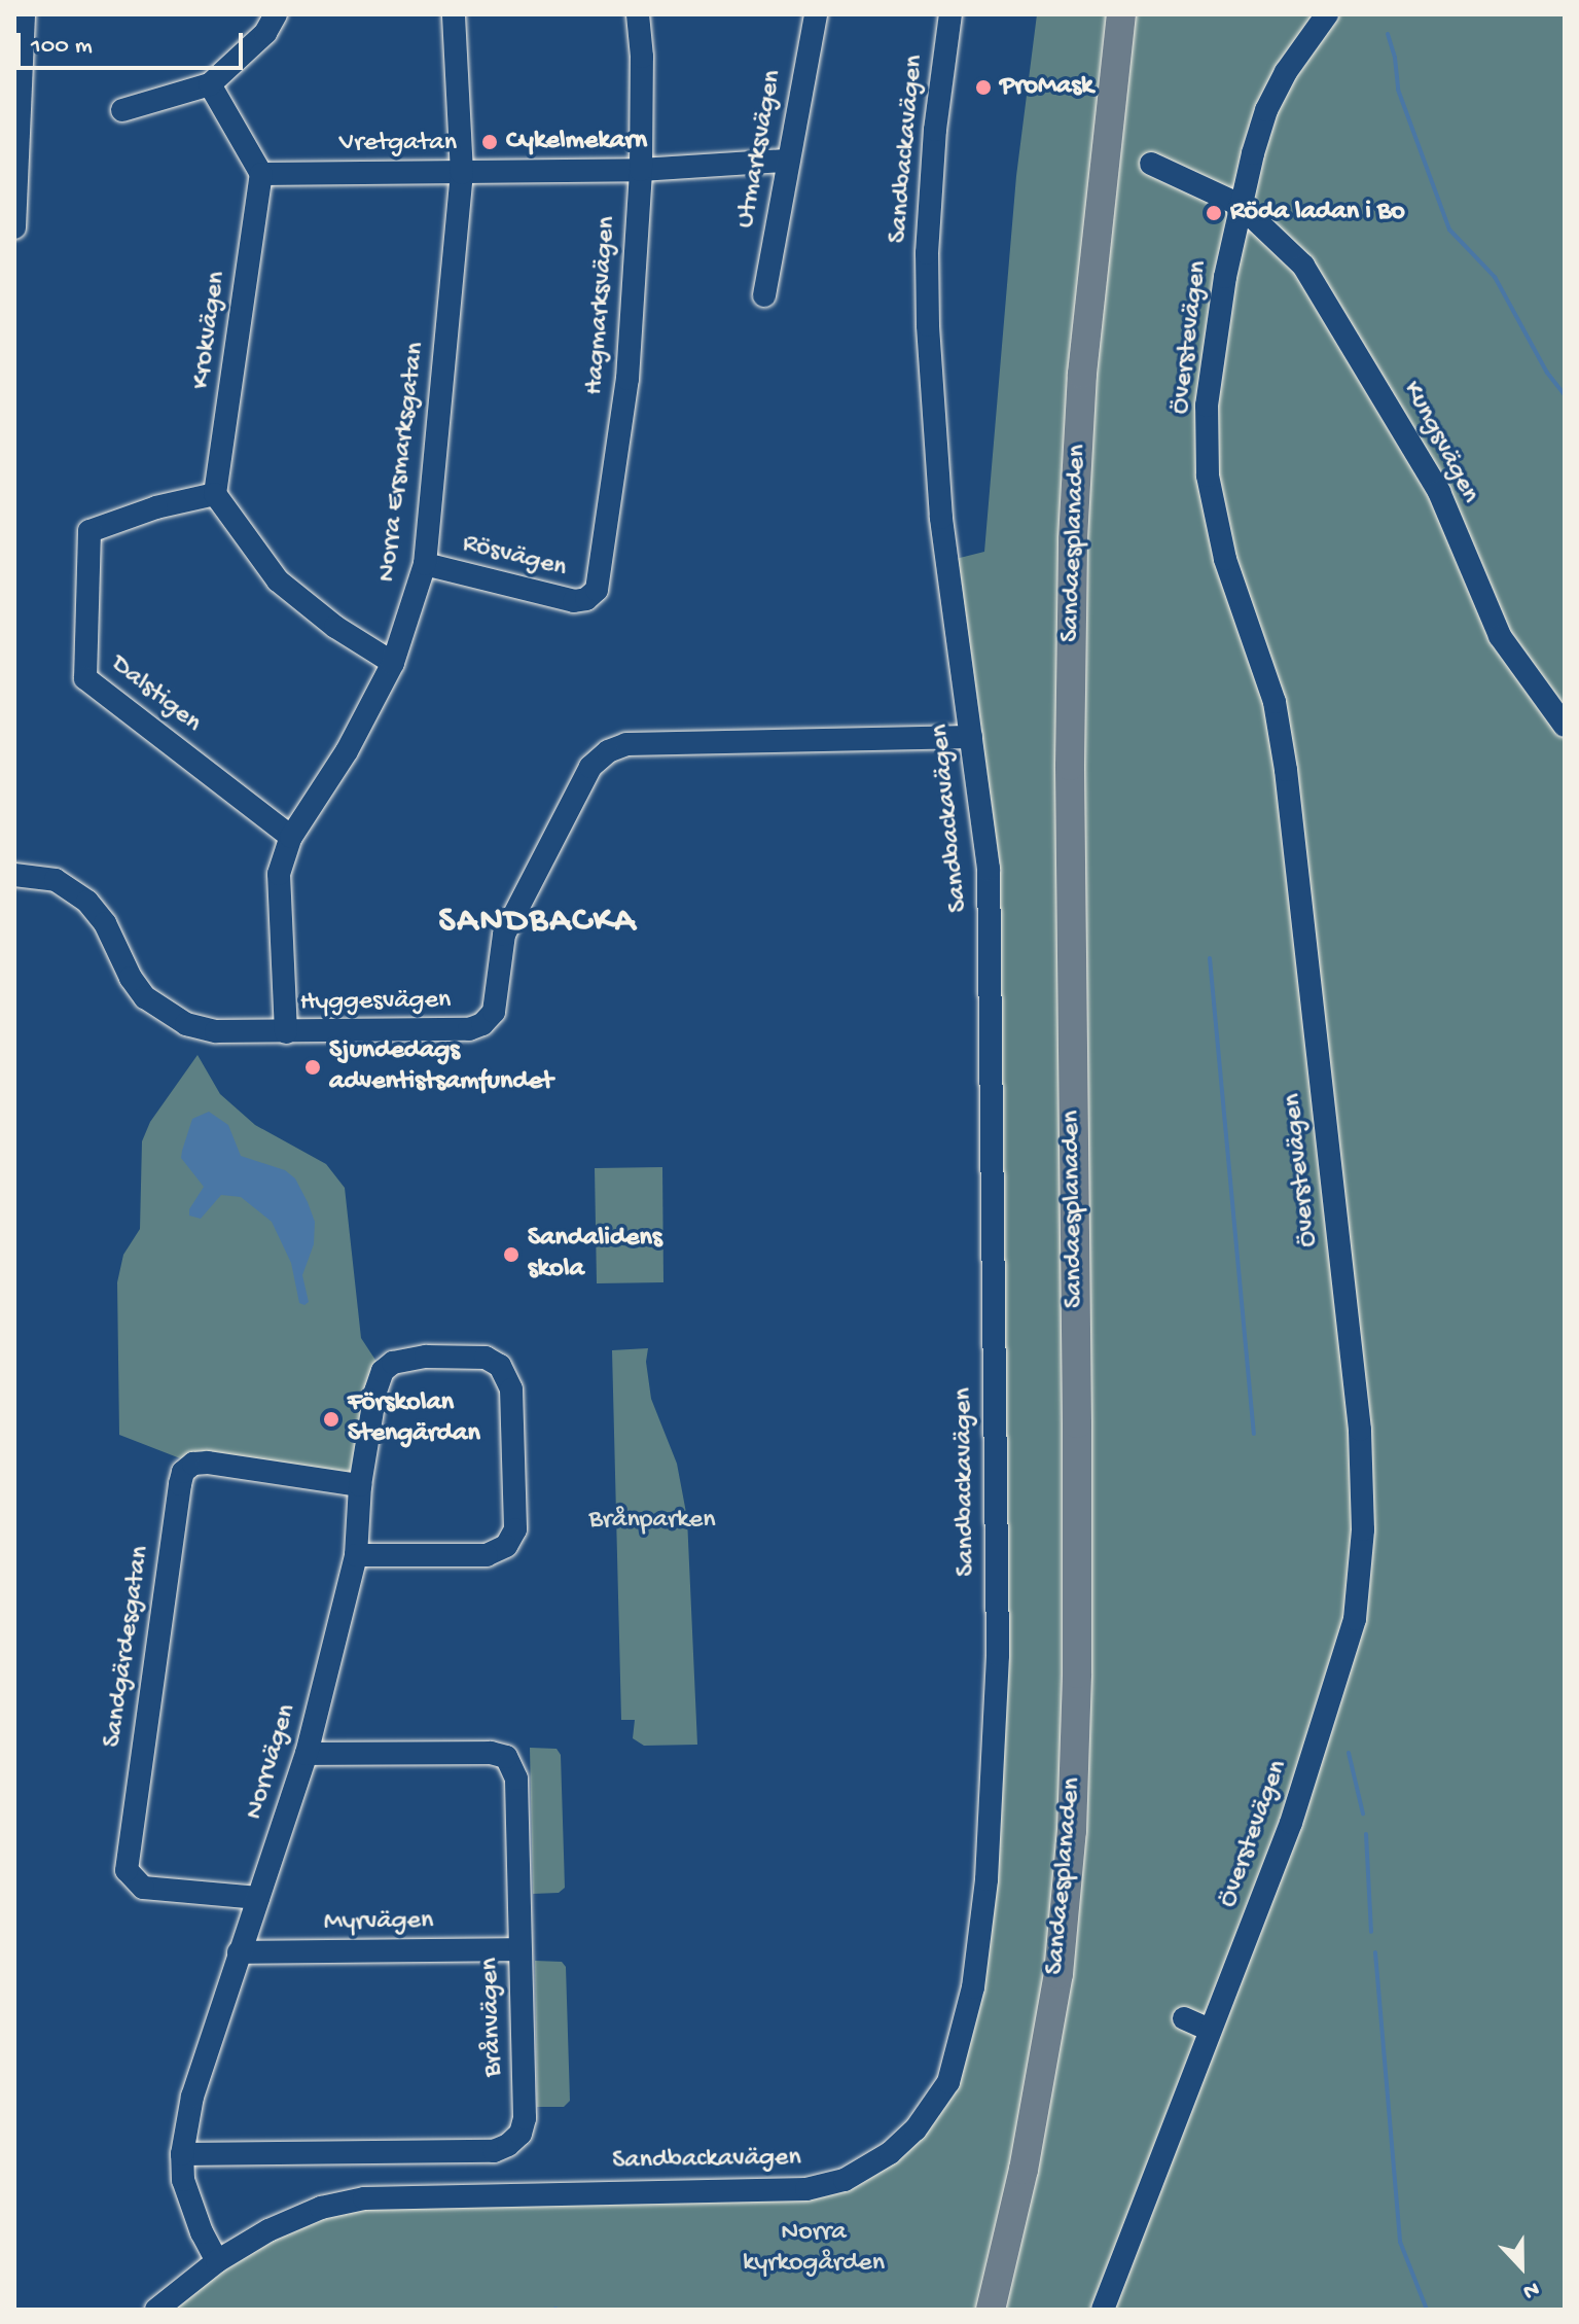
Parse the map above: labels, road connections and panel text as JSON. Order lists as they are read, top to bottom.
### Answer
{
  "streets": {
    "main road": ["Sandaesplanaden"],
    "street": [
      "Vretgatan",
      "Utmarksvägen",
      "Sandbackavägen",
      "Hagmarksvägen",
      "Krokvägen",
      "Överstevägen",
      "Kungsvägen",
      "Norra Ersmarksgatan",
      "Rösvägen",
      "Dalstigen",
      "Hyggesvägen",
      "Sandgärdesgatan",
      "Norrvägen",
      "Myrvägen",
      "Brånvägen"
    ]
  },
  "crossings": [
    ["Vretgatan", "Utmarksvägen"],
    ["Vretgatan", "Hagmarksvägen"],
    ["Vretgatan", "Krokvägen"],
    ["Vretgatan", "Norra Ersmarksgatan"],
    ["Sandbackavägen", "Hyggesvägen"],
    ["Sandbackavägen", "Norrvägen"],
    ["Hagmarksvägen", "Rösvägen"],
    ["Krokvägen", "Dalstigen"],
    ["Överstevägen", "Kungsvägen"],
    ["Norra Ersmarksgatan", "Rösvägen"],
    ["Norra Ersmarksgatan", "Dalstigen"],
    ["Norra Ersmarksgatan", "Hyggesvägen"],
    ["Sandgärdesgatan", "Norrvägen"],
    ["Norrvägen", "Myrvägen"],
    ["Norrvägen", "Brånvägen"],
    ["Myrvägen", "Brånvägen"]
  ],
  "districts": ["SANDBACKA"],
  "parks": ["Brånparken", "Norra kyrkogården"],
  "places": [
    "ProMask",
    "Cykelmekarn",
    "Röda ladan i Bo",
    "Sjundedags adventistsamfundet",
    "Sandalidens skola",
    "Förskolan Stengärdan"
  ],
  "scale_bar": "100 m",
  "north": "bottom"
}
